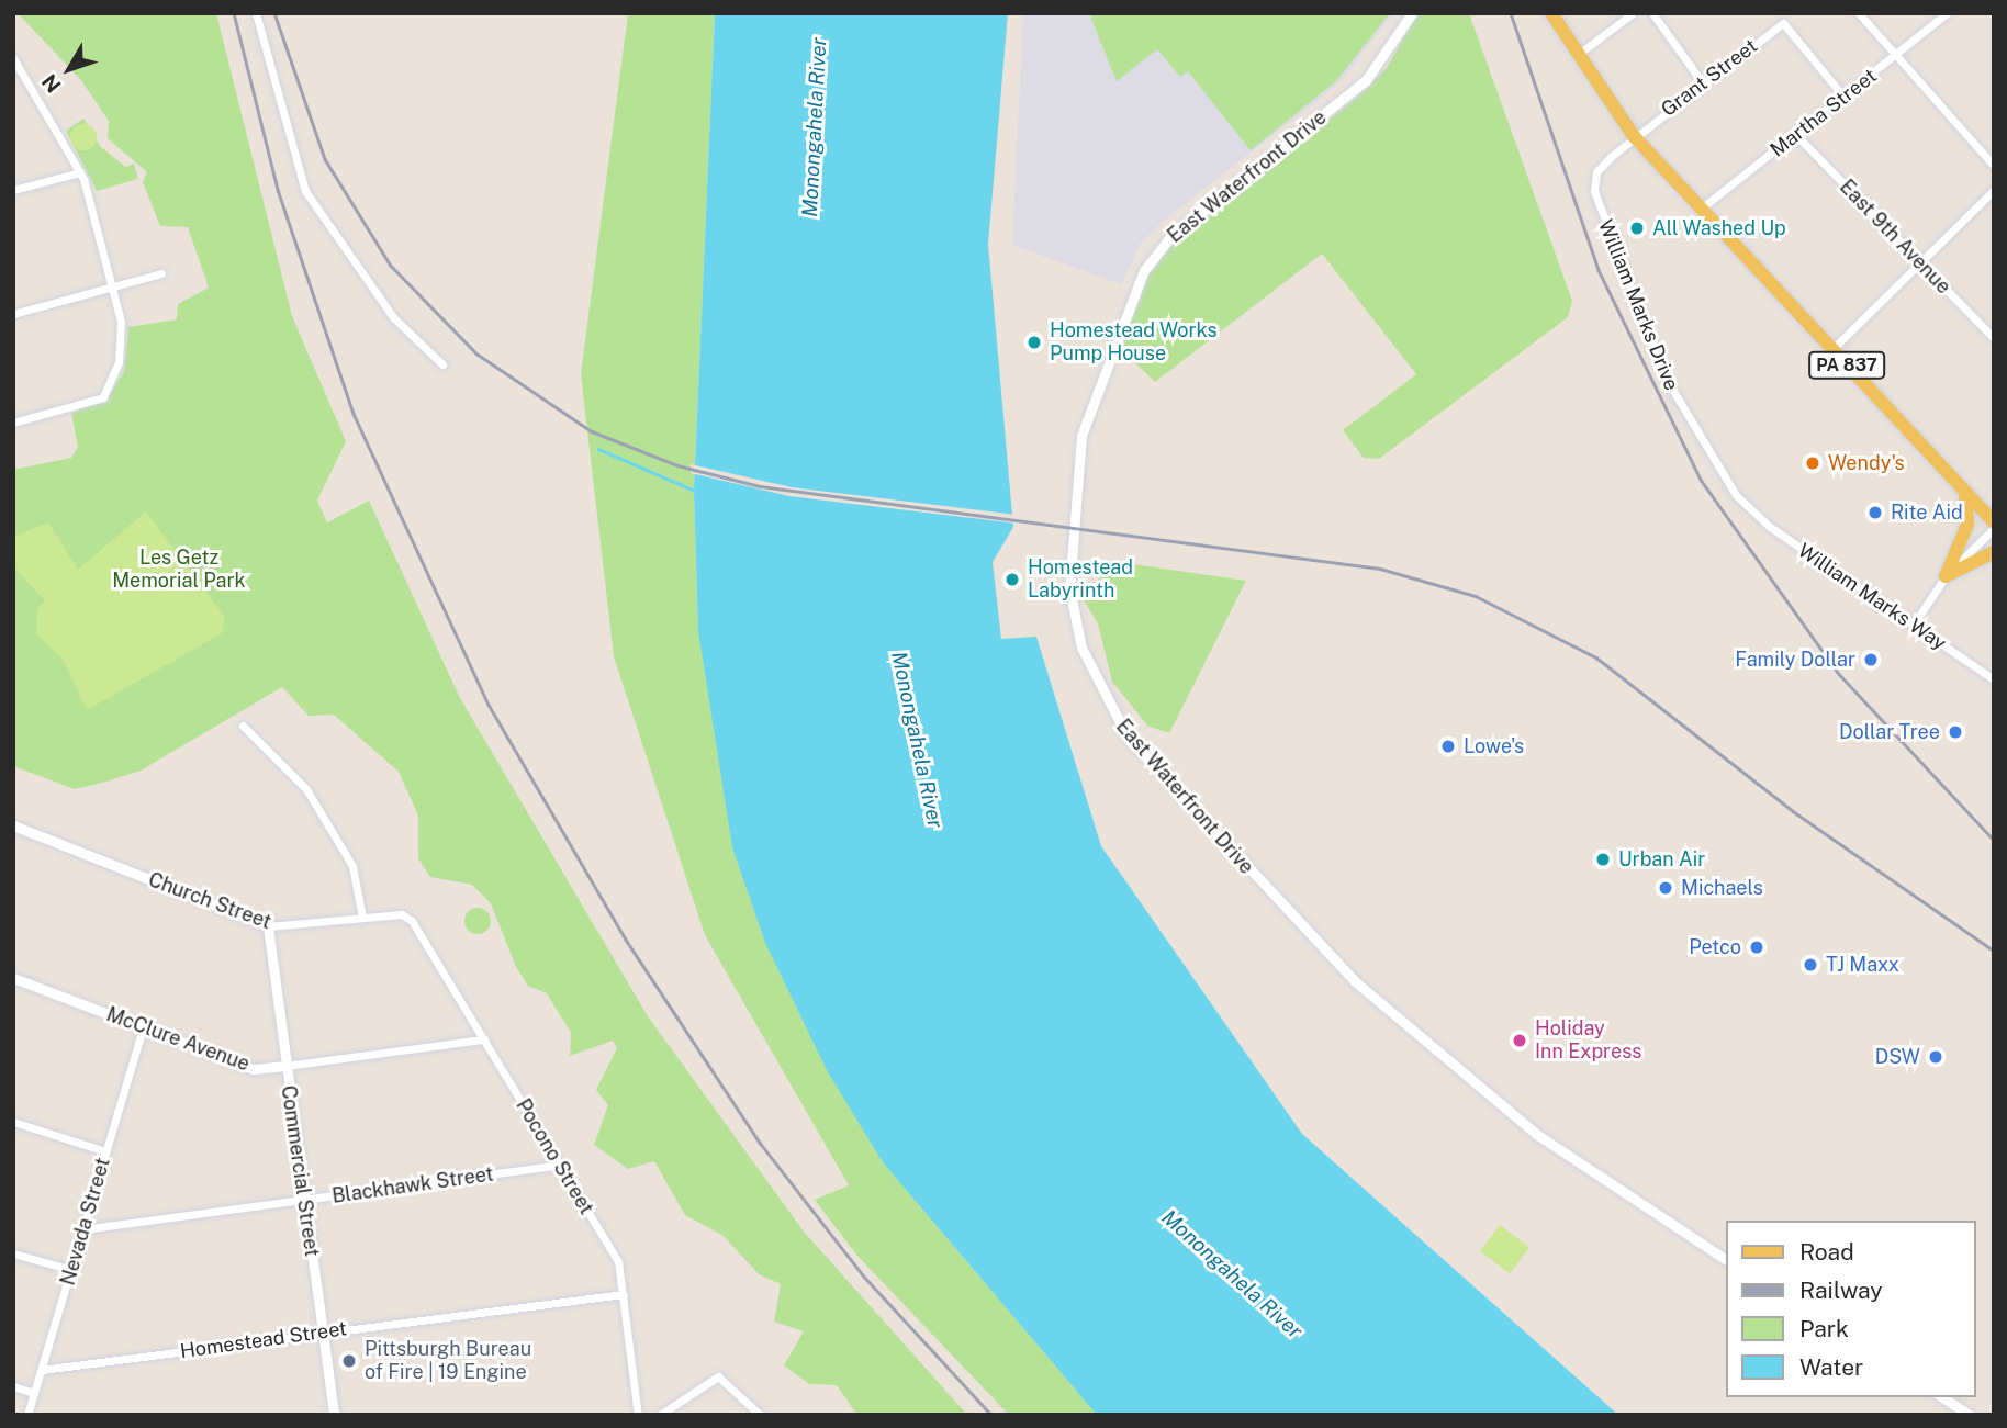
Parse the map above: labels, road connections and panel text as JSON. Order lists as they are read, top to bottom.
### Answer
{
  "streets": {
    "main road": ["PA 837"],
    "street": [
      "Grant Street",
      "Martha Street",
      "East Waterfront Drive",
      "East 9th Avenue",
      "William Marks Drive",
      "William Marks Way",
      "Church Street",
      "McClure Avenue",
      "Pocono Street",
      "Commercial Street",
      "Blackhawk Street",
      "Nevada Street",
      "Homestead Street"
    ]
  },
  "crossings": [
    ["Grant Street", "Martha Street"],
    ["Grant Street", "William Marks Drive"],
    ["Grant Street", "PA 837"],
    ["Martha Street", "East 9th Avenue"],
    ["Martha Street", "PA 837"],
    ["William Marks Drive", "PA 837"],
    ["William Marks Drive", "William Marks Way"],
    ["Church Street", "Pocono Street"],
    ["Church Street", "Commercial Street"],
    ["McClure Avenue", "Pocono Street"],
    ["McClure Avenue", "Commercial Street"],
    ["McClure Avenue", "Nevada Street"],
    ["Pocono Street", "Blackhawk Street"],
    ["Pocono Street", "Homestead Street"],
    ["Commercial Street", "Blackhawk Street"],
    ["Commercial Street", "Homestead Street"],
    ["Blackhawk Street", "Nevada Street"],
    ["Nevada Street", "Homestead Street"]
  ],
  "water": ["Monongahela River"],
  "parks": ["Les Getz Memorial Park"],
  "places": [
    "All Washed Up",
    "Homestead Works Pump House",
    "Wendy's",
    "Rite Aid",
    "Homestead Labyrinth",
    "Family Dollar",
    "Dollar Tree",
    "Lowe's",
    "Urban Air",
    "Michaels",
    "Petco",
    "TJ Maxx",
    "Holiday Inn Express",
    "DSW",
    "Pittsburgh Bureau of Fire | 19 Engine"
  ],
  "legend": [
    "Road",
    "Railway",
    "Park",
    "Water"
  ],
  "north": "bottom left"
}
